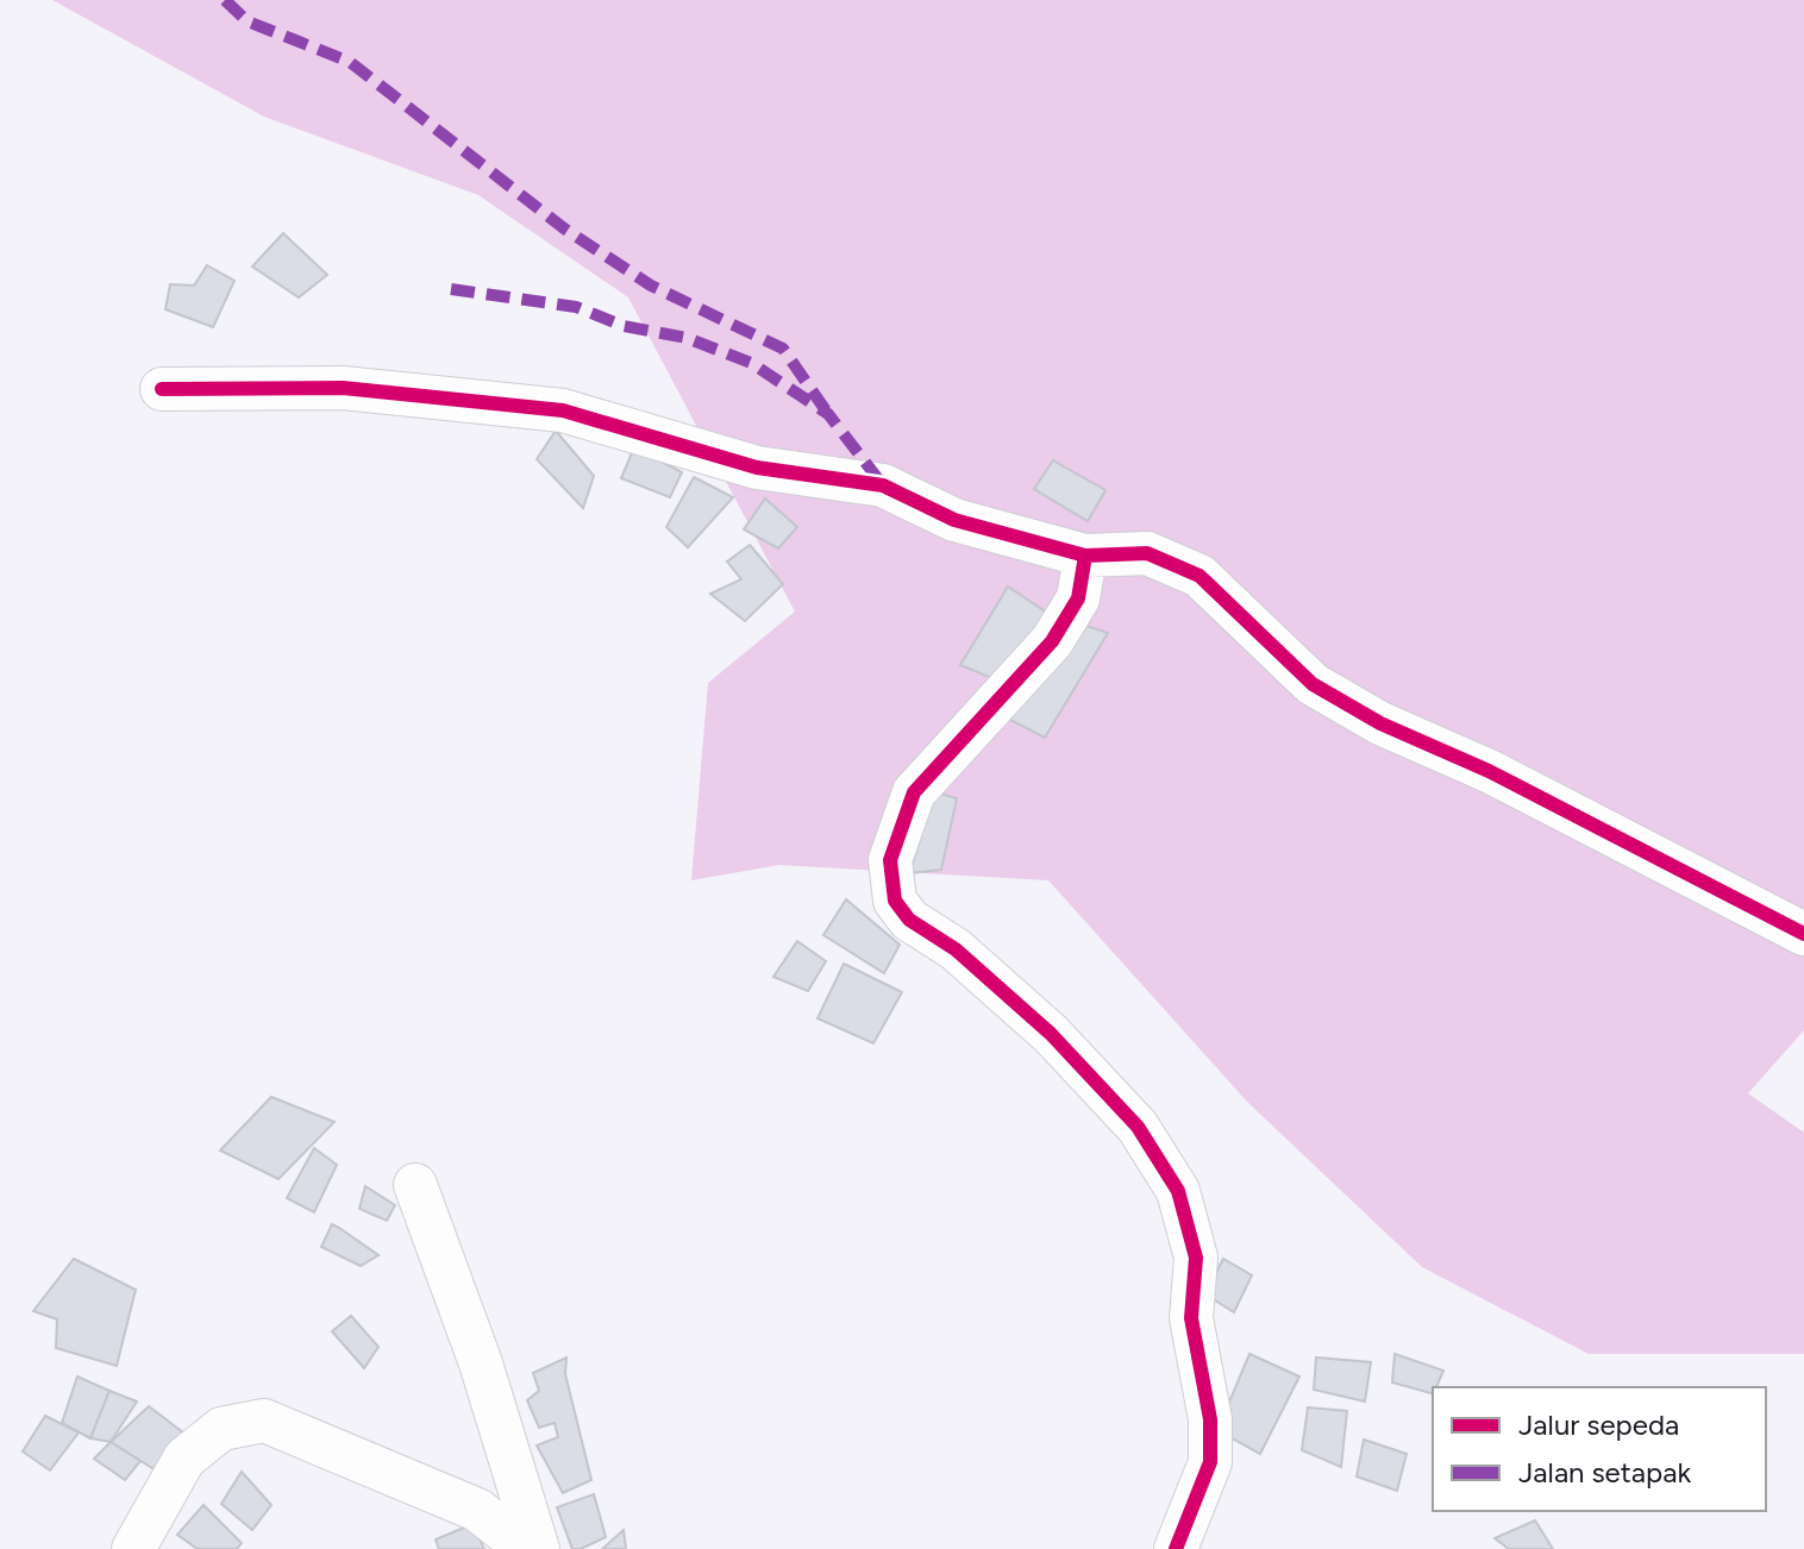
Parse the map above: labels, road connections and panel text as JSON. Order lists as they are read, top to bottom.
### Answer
{
  "legend": ["Jalur sepeda", "Jalan setapak"]
}
